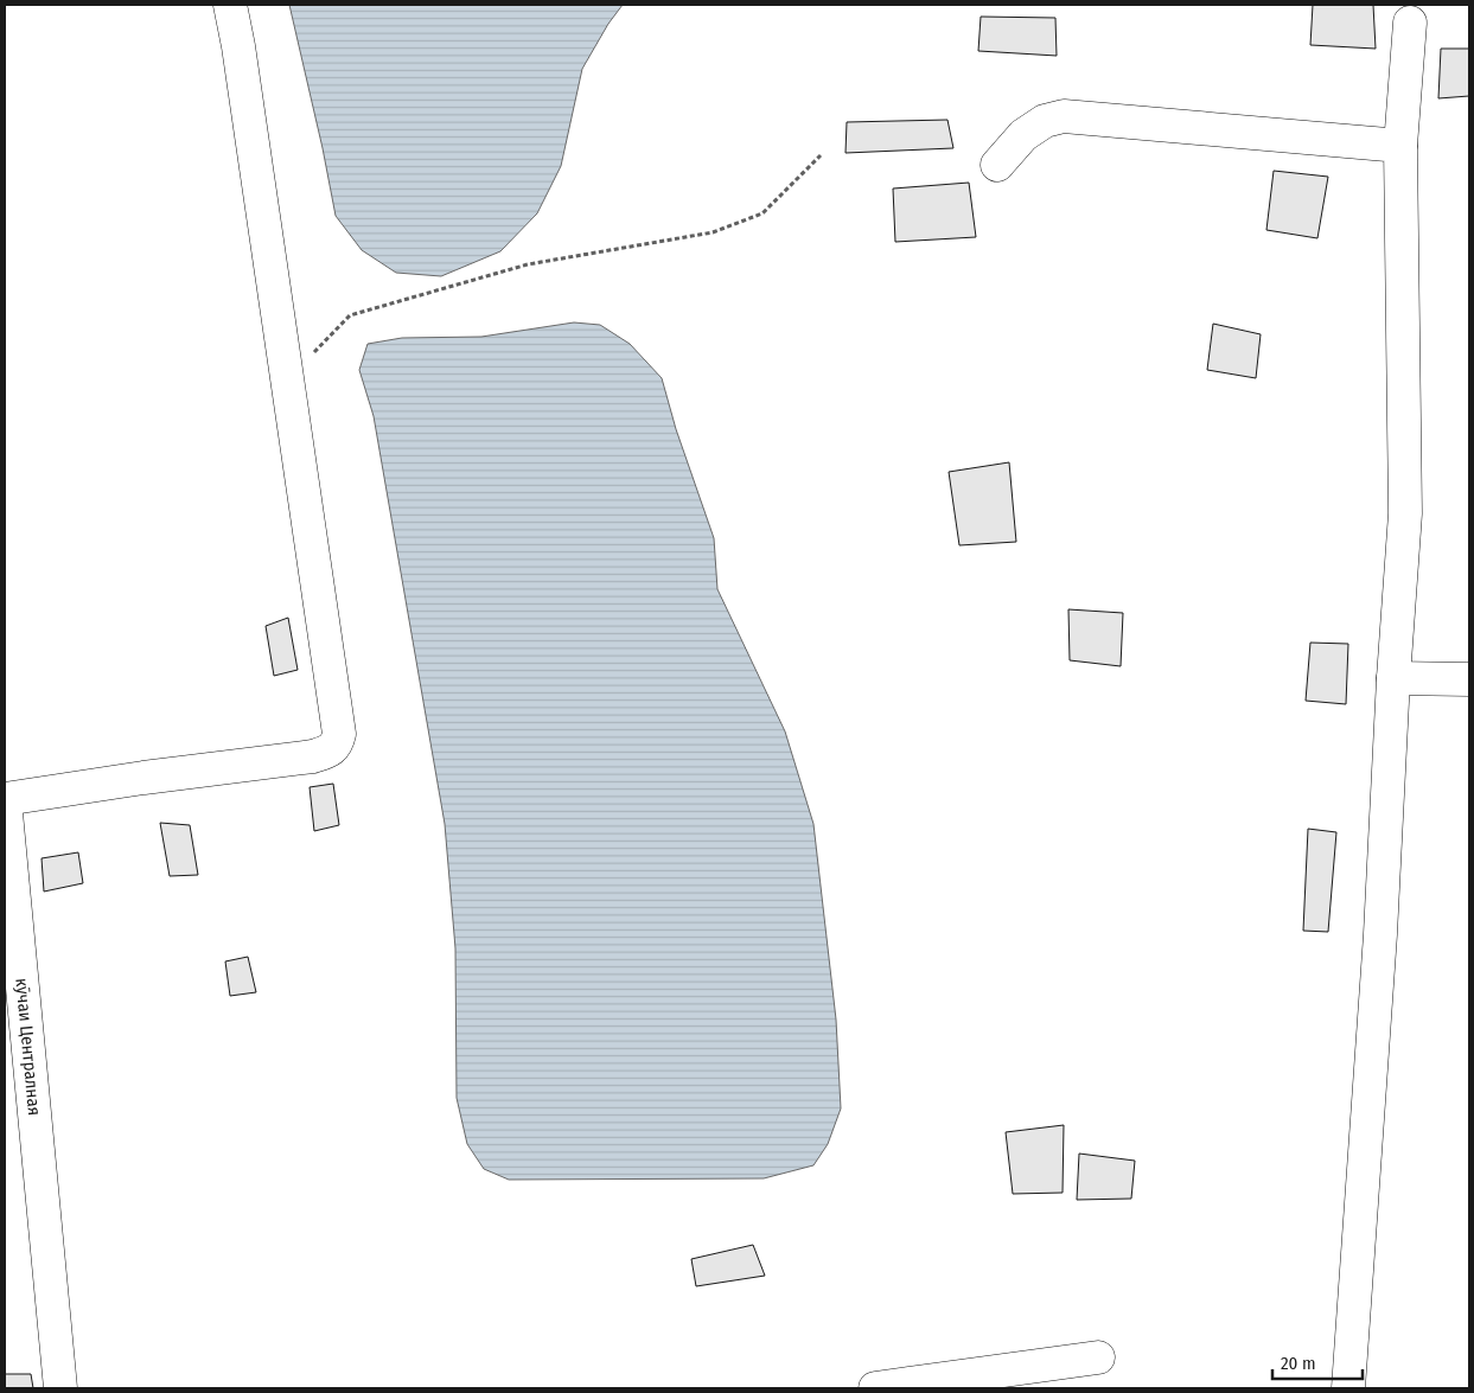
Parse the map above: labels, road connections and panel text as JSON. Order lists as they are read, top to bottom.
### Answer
{
  "streets": {
    "street": ["кӯчаи Централная"]
  },
  "scale_bar": "20 m"
}
